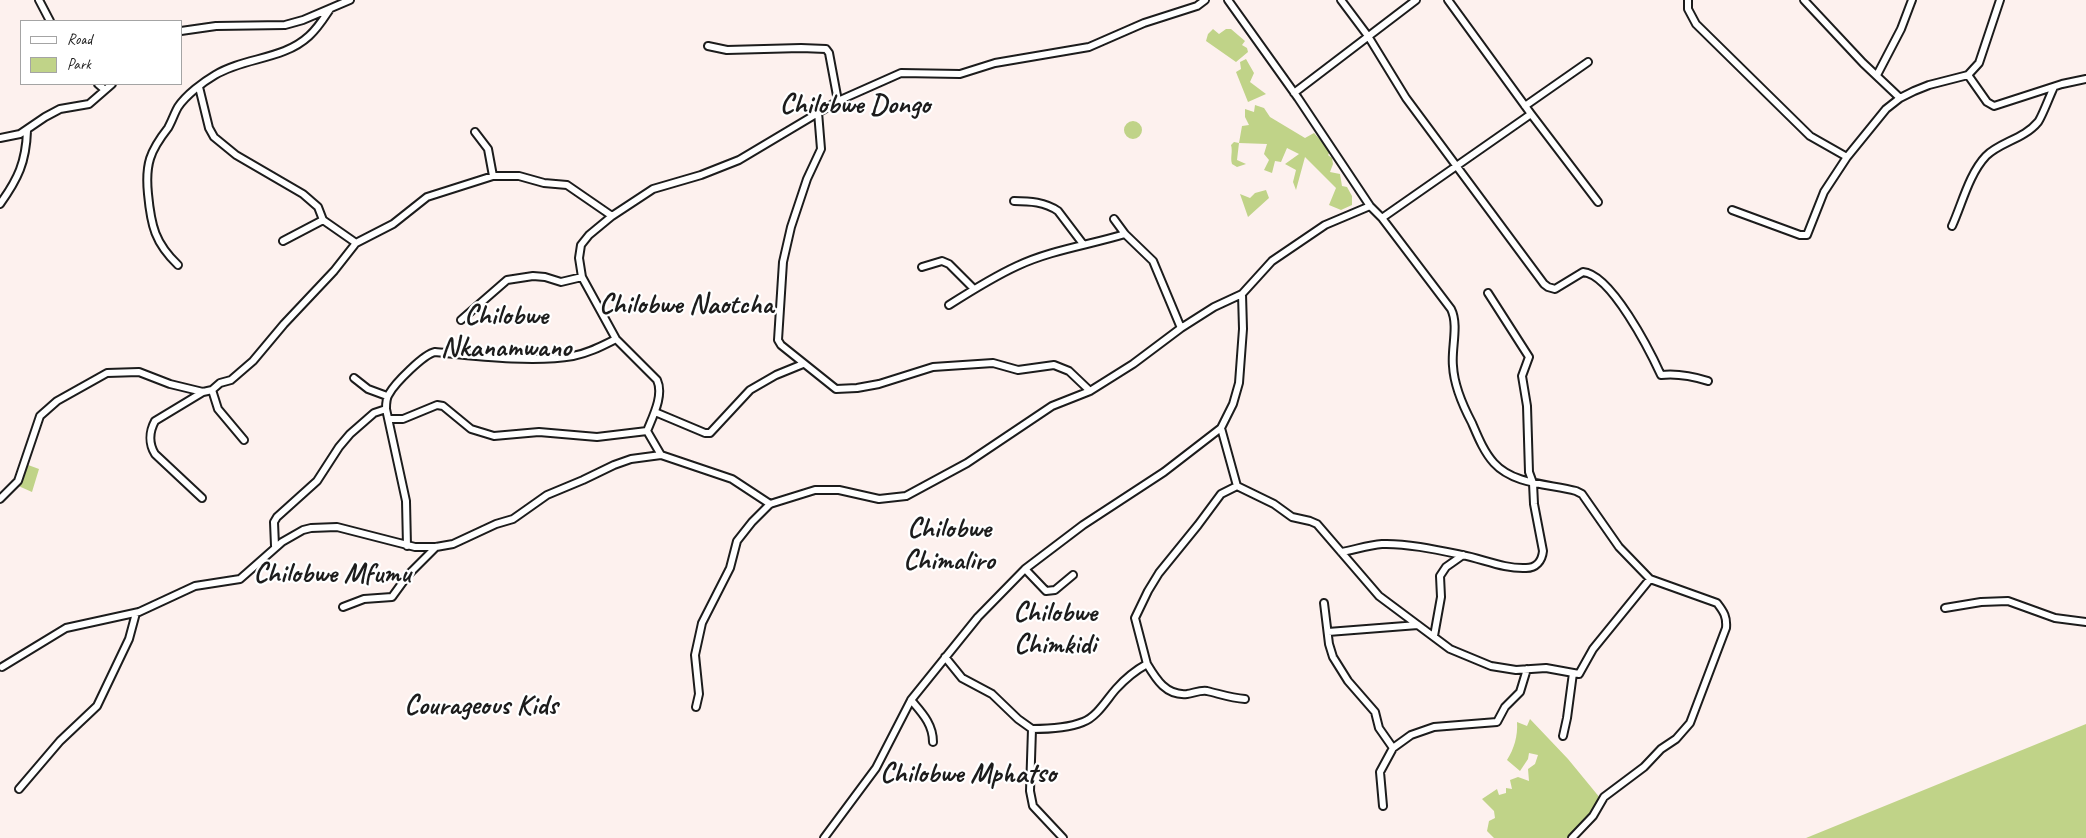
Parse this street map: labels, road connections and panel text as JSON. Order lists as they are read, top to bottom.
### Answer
{
  "districts": [
    "Chilobwe Dongo",
    "Chilobwe Naotcha",
    "Chilobwe Nkanamwano",
    "Chilobwe Chimaliro",
    "Chilobwe Mfumu",
    "Chilobwe Chimkidi",
    "Courageous Kids",
    "Chilobwe Mphatso"
  ],
  "legend": ["Road", "Park"]
}
